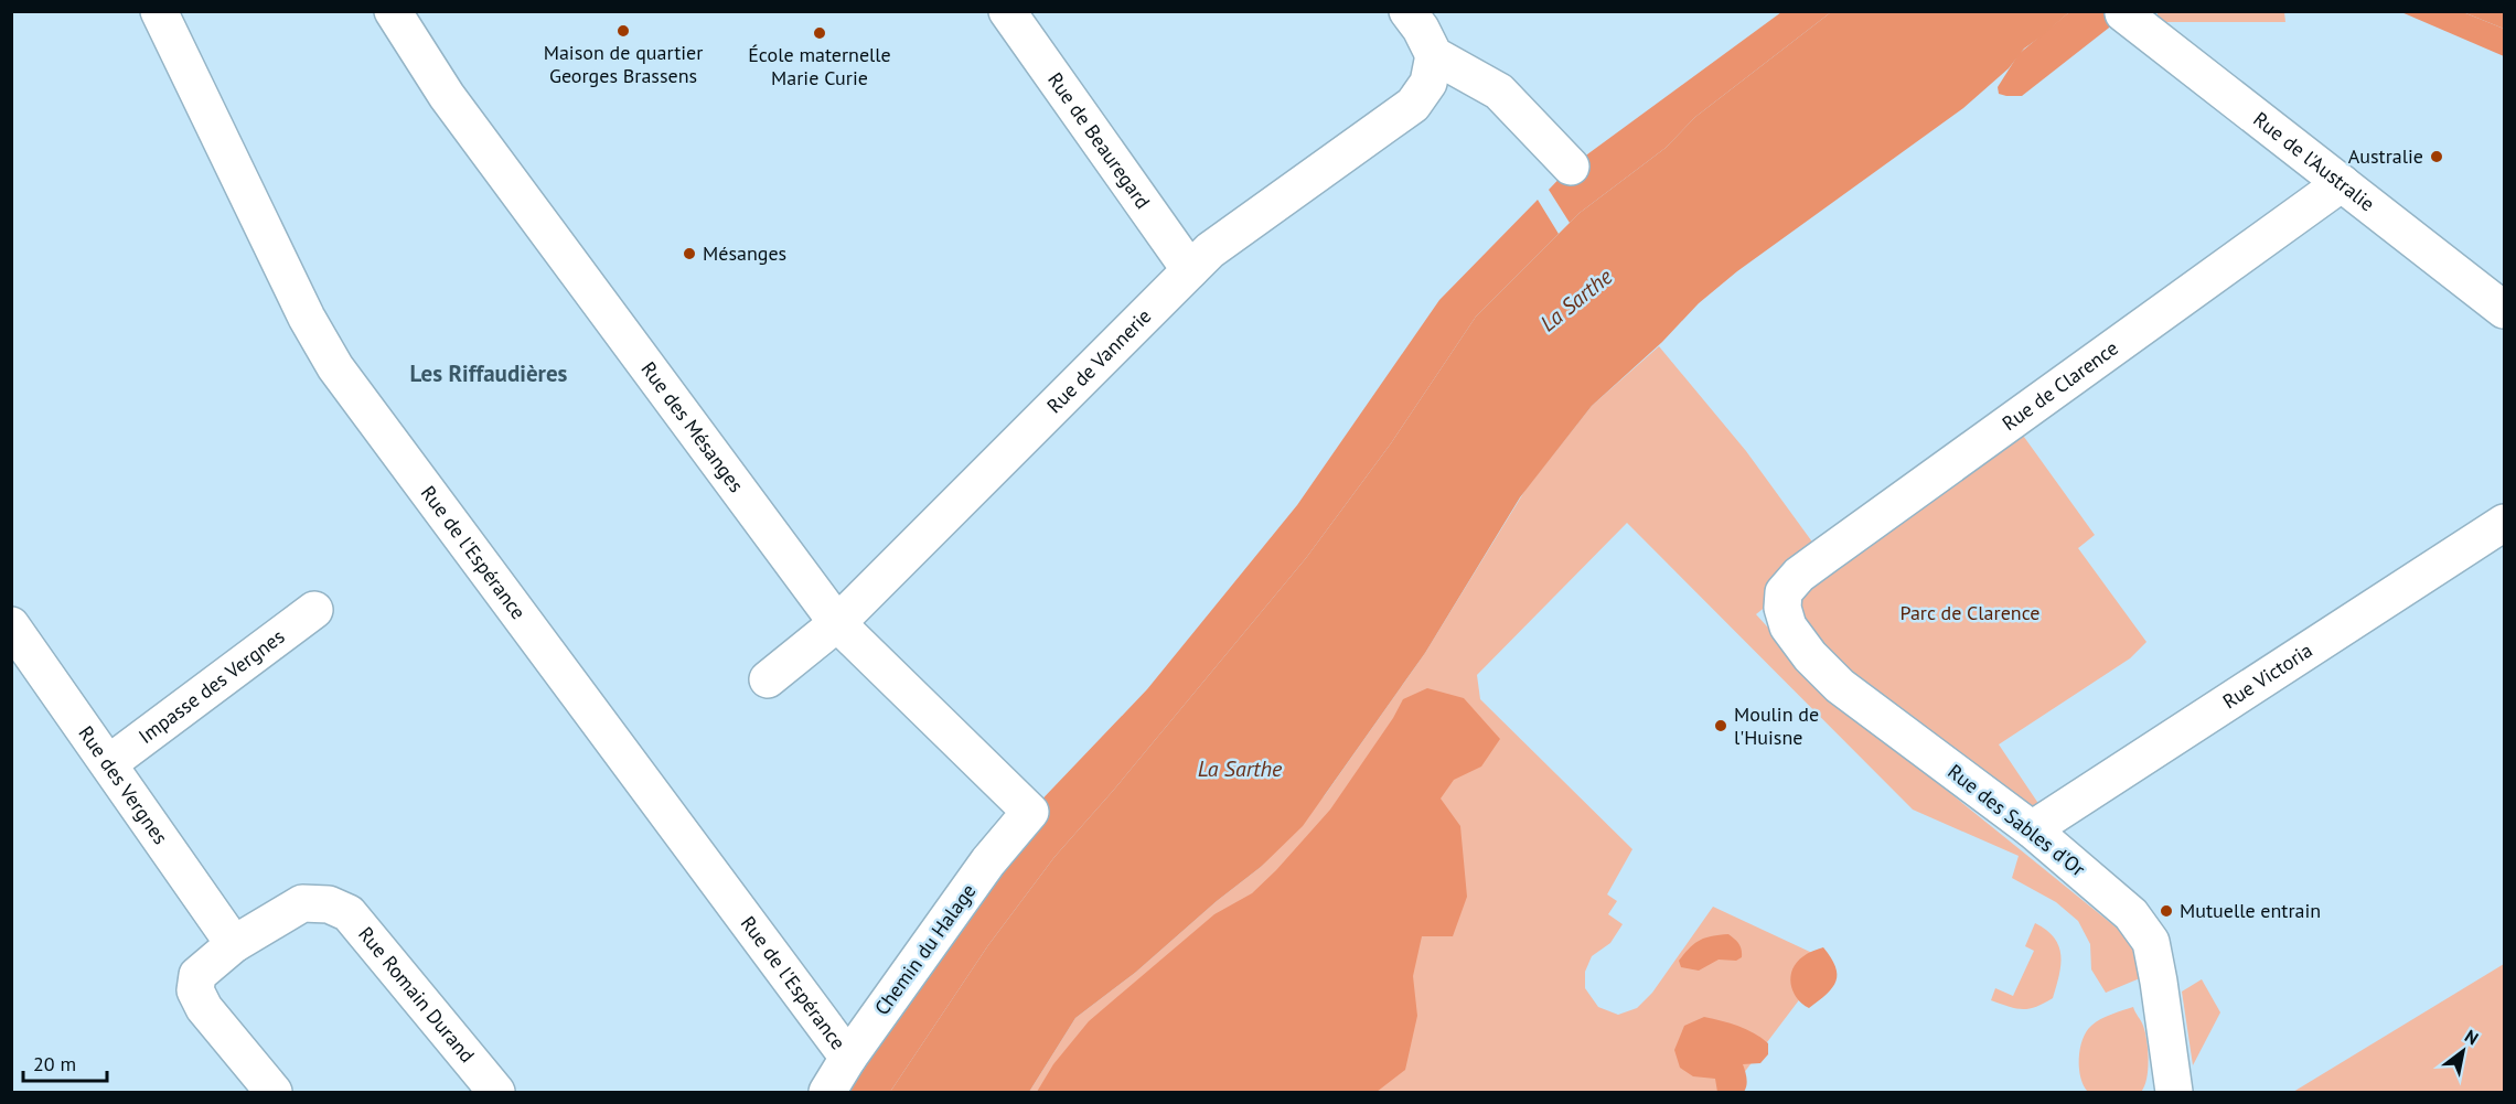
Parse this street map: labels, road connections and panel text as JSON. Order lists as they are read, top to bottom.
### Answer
{
  "streets": {
    "street": [
      "Rue de Beauregard",
      "Rue de l'Australie",
      "Rue de Vannerie",
      "Rue de Clarence",
      "Rue des Mésanges",
      "Rue de l'Espérance",
      "Rue Victoria",
      "Impasse des Vergnes",
      "Rue des Vergnes",
      "Rue des Sables d'Or",
      "Chemin du Halage",
      "Rue Romain Durand"
    ]
  },
  "crossings": [
    ["Rue de Beauregard", "Rue de Vannerie"],
    ["Rue de l'Australie", "Rue de Clarence"],
    ["Rue de Vannerie", "Rue des Mésanges"],
    ["Rue de Clarence", "Rue des Sables d'Or"],
    ["Rue des Mésanges", "Chemin du Halage"],
    ["Rue de l'Espérance", "Chemin du Halage"],
    ["Rue Victoria", "Rue des Sables d'Or"],
    ["Impasse des Vergnes", "Rue des Vergnes"],
    ["Rue des Vergnes", "Rue Romain Durand"]
  ],
  "districts": ["Les Riffaudières"],
  "water": ["La Sarthe"],
  "parks": ["Parc de Clarence"],
  "places": [
    "Maison de quartier Georges Brassens",
    "École maternelle Marie Curie",
    "Australie",
    "Mésanges",
    "Moulin de l'Huisne",
    "Mutuelle entrain"
  ],
  "scale_bar": "20 m",
  "north": "top right"
}
